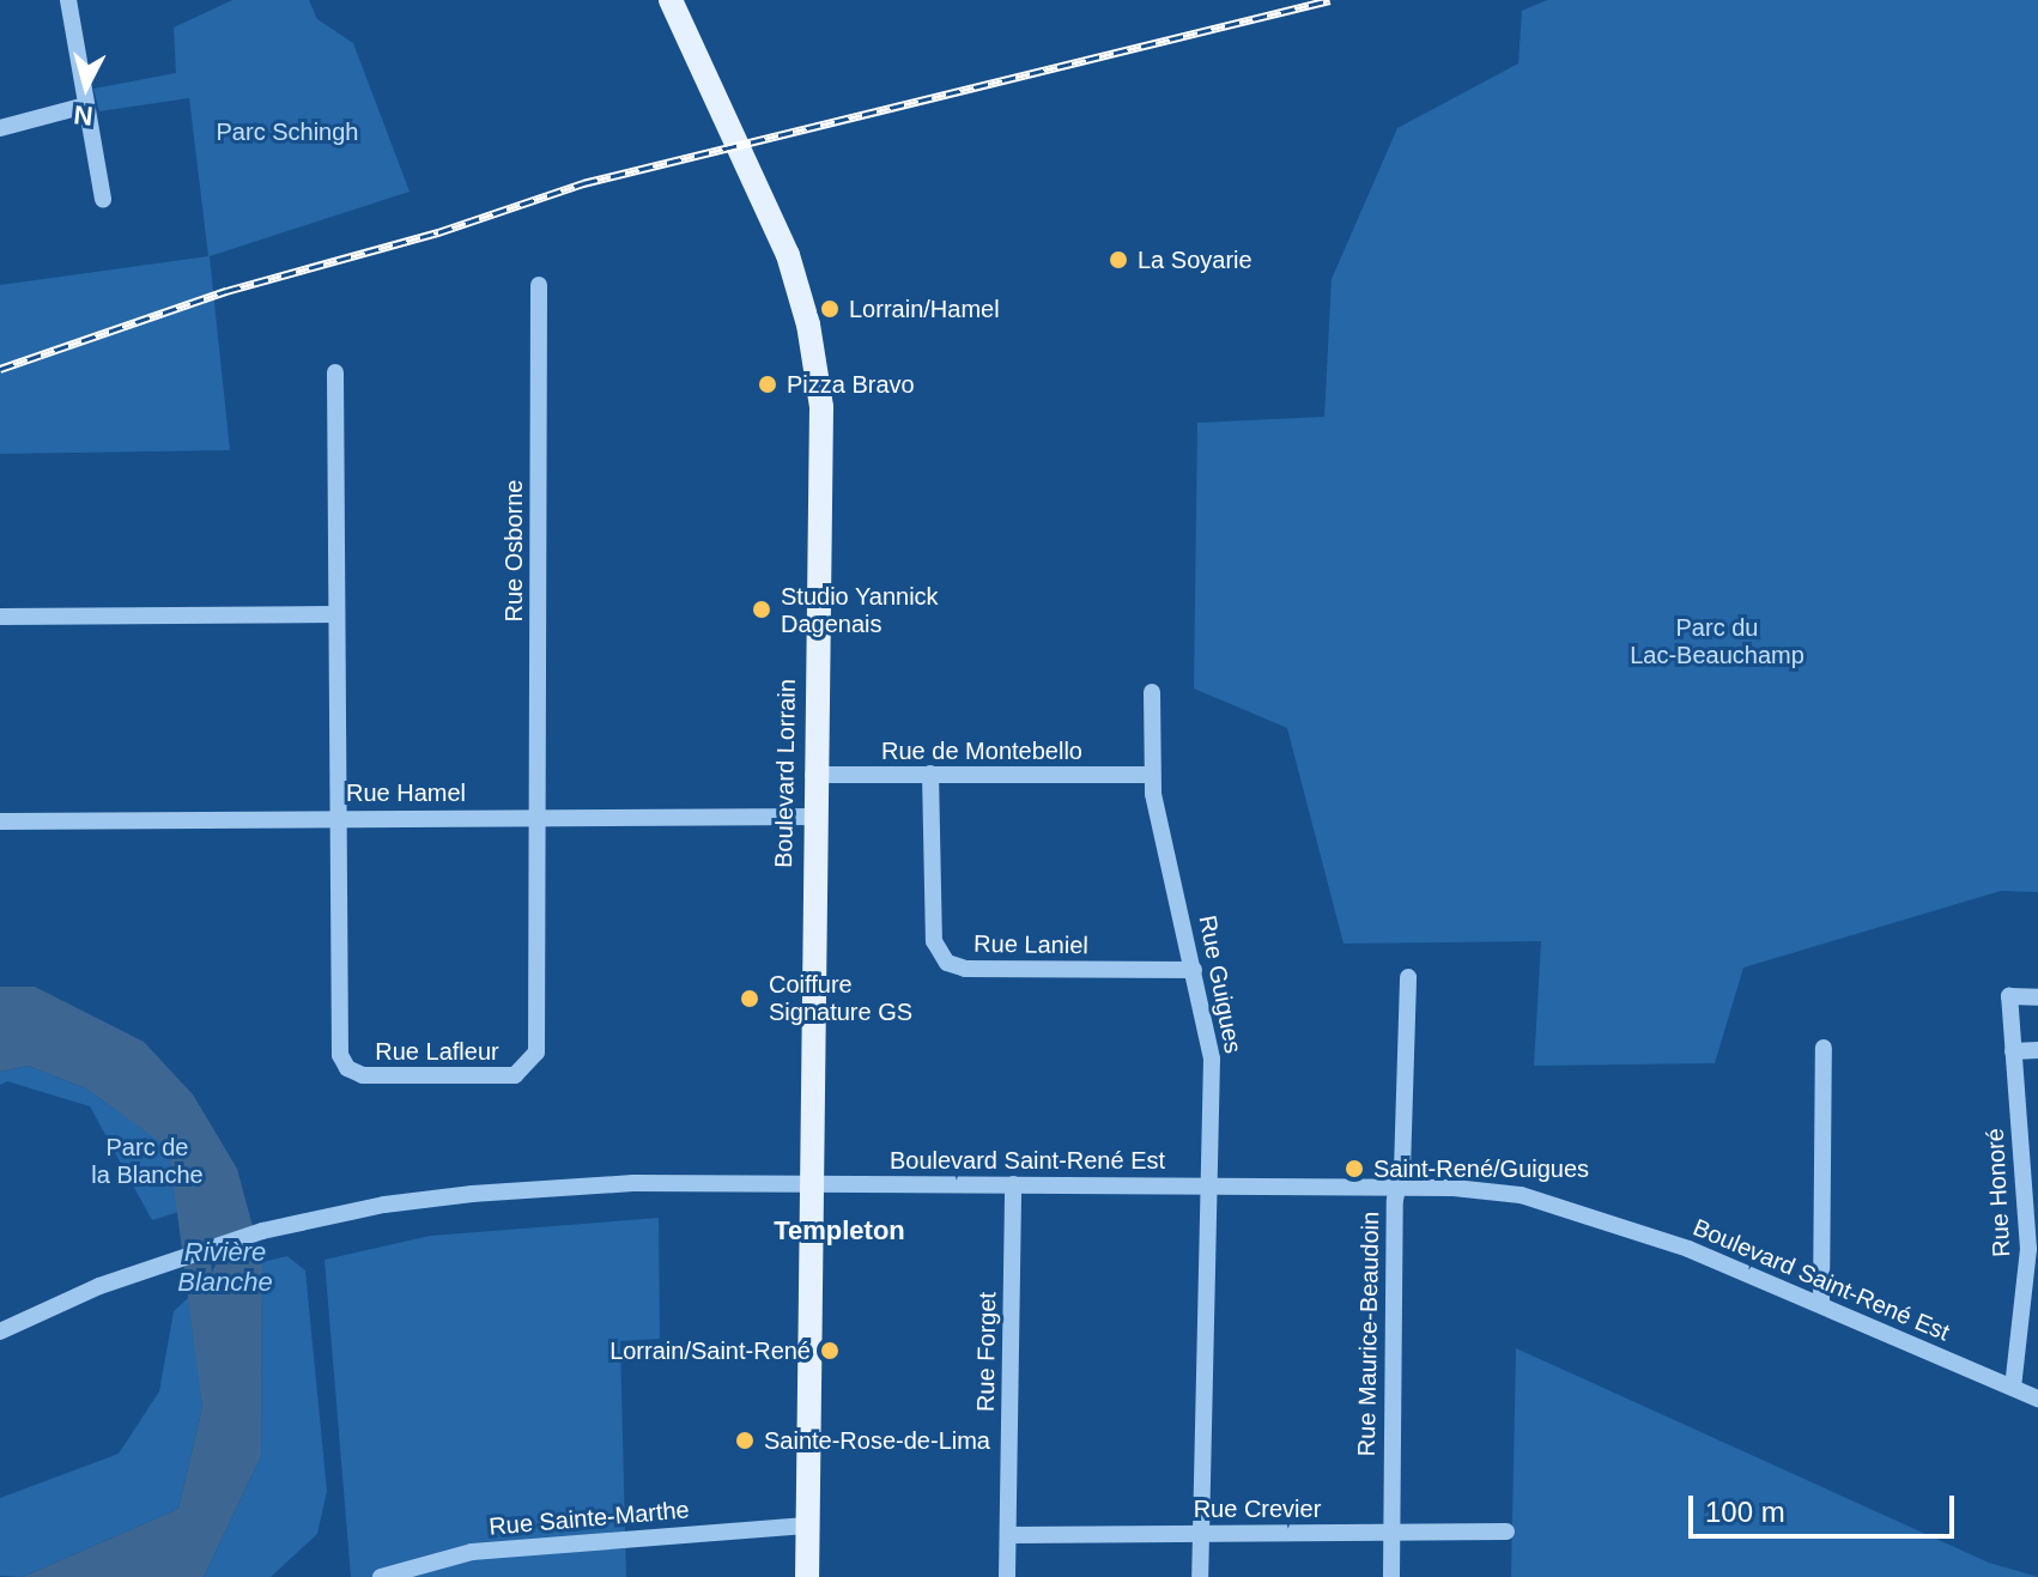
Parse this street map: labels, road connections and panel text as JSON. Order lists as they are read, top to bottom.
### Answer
{
  "streets": {
    "main road": ["Boulevard Lorrain"],
    "street": [
      "Rue Osborne",
      "Rue de Montebello",
      "Rue Hamel",
      "Rue Laniel",
      "Rue Guigues",
      "Rue Lafleur",
      "Boulevard Saint-René Est",
      "Rue Honoré",
      "Rue Maurice-Beaudoin",
      "Rue Forget",
      "Rue Crevier",
      "Rue Sainte-Marthe"
    ]
  },
  "crossings": [
    ["Rue Osborne", "Rue Hamel"],
    ["Rue Osborne", "Rue Lafleur"],
    ["Rue de Montebello", "Boulevard Lorrain"],
    ["Rue de Montebello", "Rue Laniel"],
    ["Rue de Montebello", "Rue Guigues"],
    ["Boulevard Lorrain", "Rue Hamel"],
    ["Boulevard Lorrain", "Boulevard Saint-René Est"],
    ["Boulevard Lorrain", "Rue Sainte-Marthe"],
    ["Rue Hamel", "Rue Lafleur"],
    ["Rue Laniel", "Rue Guigues"],
    ["Rue Guigues", "Boulevard Saint-René Est"],
    ["Rue Guigues", "Rue Crevier"],
    ["Boulevard Saint-René Est", "Rue Honoré"],
    ["Boulevard Saint-René Est", "Rue Maurice-Beaudoin"],
    ["Boulevard Saint-René Est", "Rue Forget"],
    ["Rue Maurice-Beaudoin", "Rue Crevier"],
    ["Rue Forget", "Rue Crevier"]
  ],
  "districts": ["Templeton"],
  "water": ["Rivière Blanche"],
  "parks": ["Parc Schingh", "Parc du Lac-Beauchamp", "Parc de la Blanche"],
  "places": [
    "La Soyarie",
    "Lorrain/Hamel",
    "Pizza Bravo",
    "Studio Yannick Dagenais",
    "Coiffure Signature GS",
    "Saint-René/Guigues",
    "Lorrain/Saint-René",
    "Sainte-Rose-de-Lima"
  ],
  "scale_bar": "100 m",
  "north": "bottom"
}
